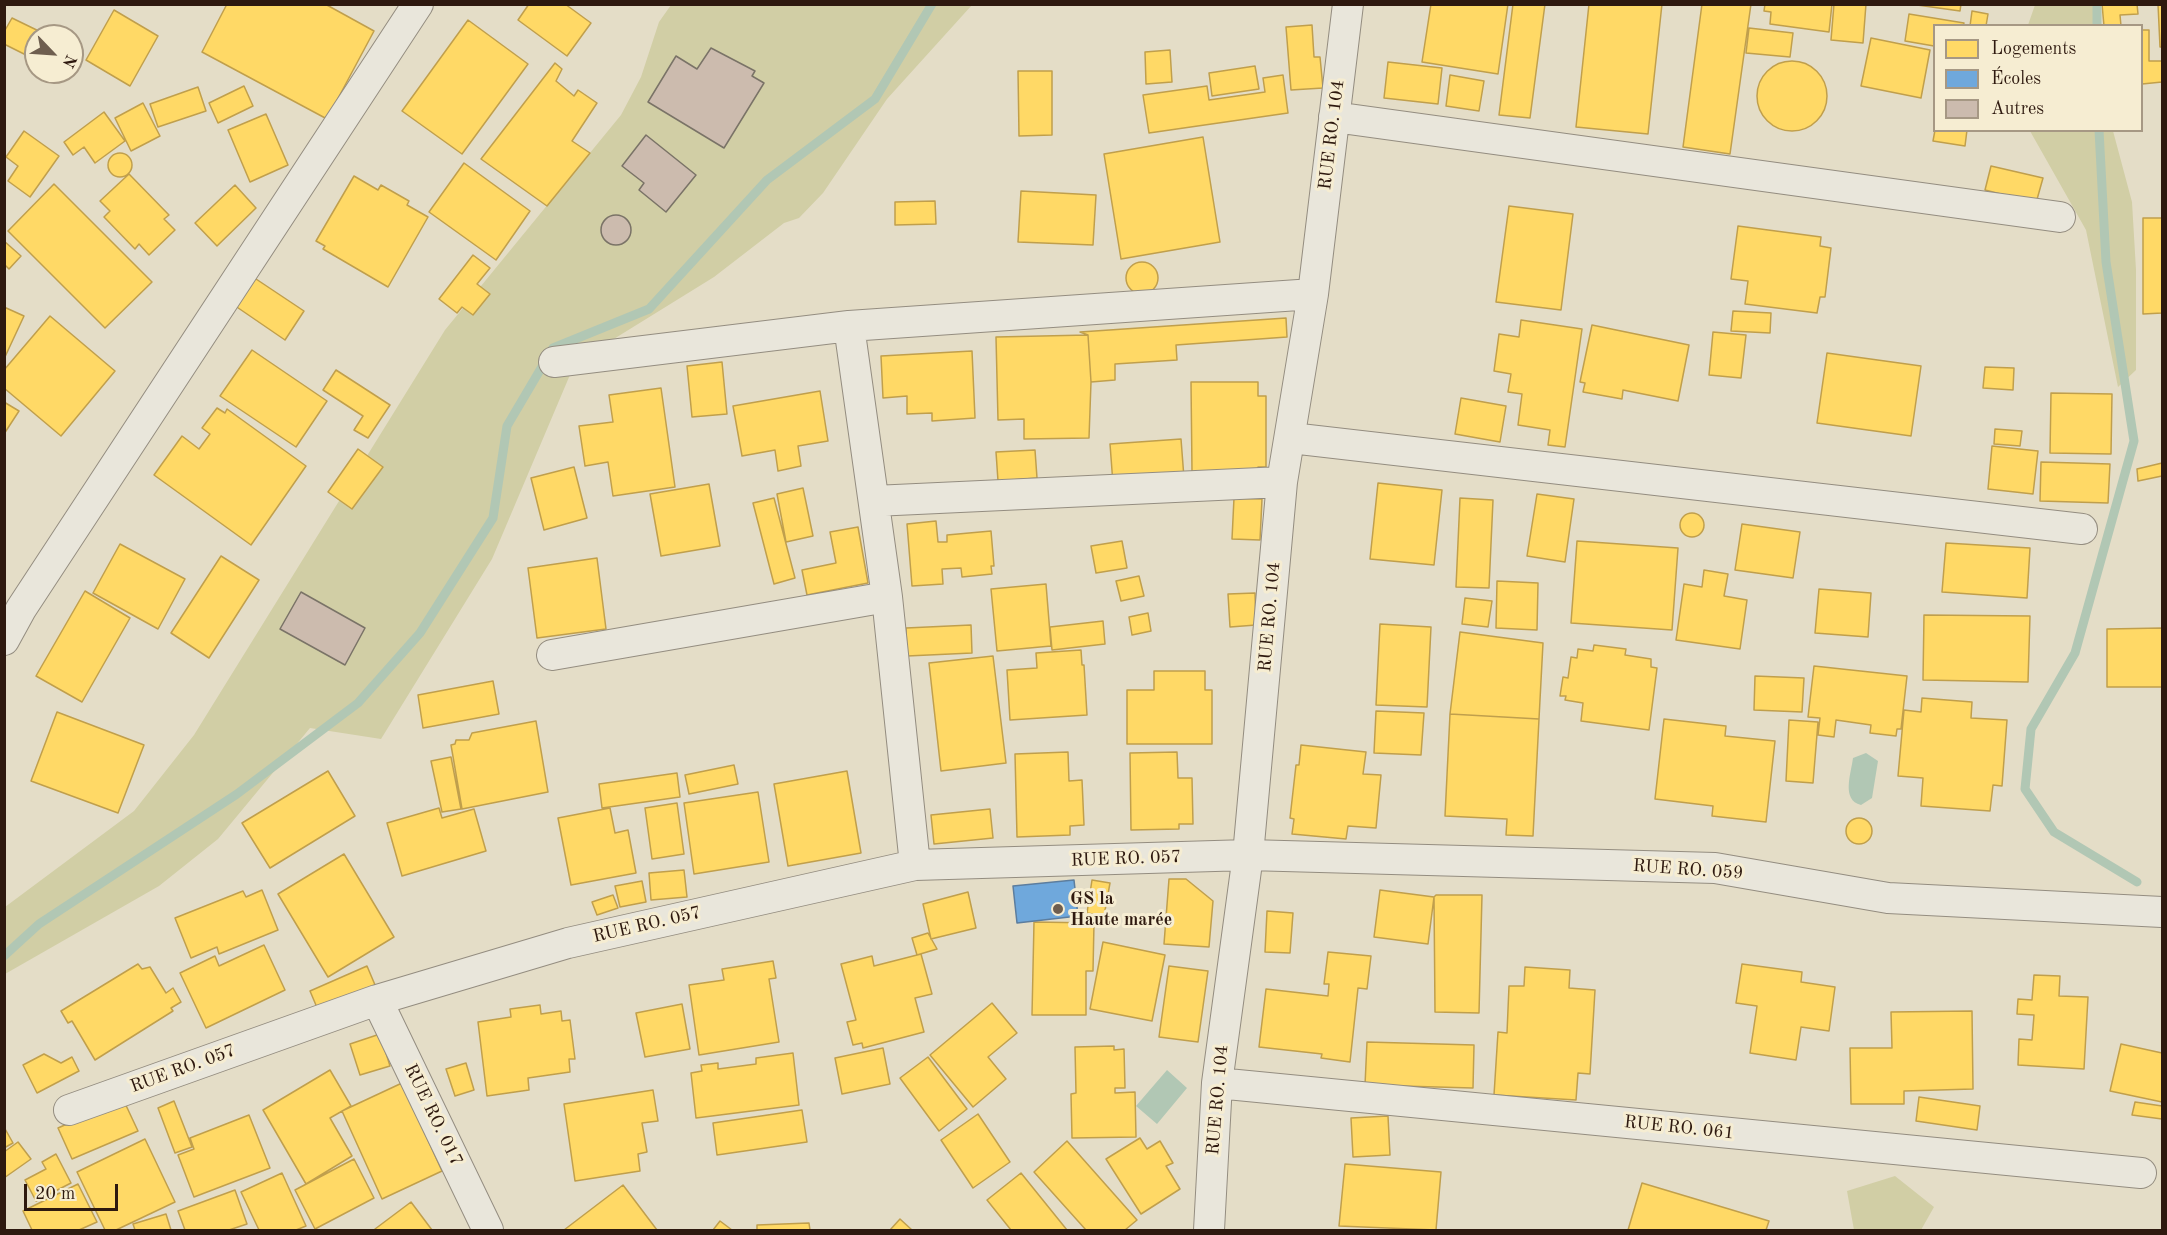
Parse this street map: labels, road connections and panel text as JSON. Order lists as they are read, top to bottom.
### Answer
{
  "streets": {
    "street": [
      "RUE RO. 104",
      "RUE RO. 057",
      "RUE RO. 059",
      "RUE RO. 017",
      "RUE RO. 061"
    ]
  },
  "crossings": [
    ["RUE RO. 104", "RUE RO. 057"],
    ["RUE RO. 104", "RUE RO. 059"],
    ["RUE RO. 104", "RUE RO. 061"],
    ["RUE RO. 057", "RUE RO. 059"],
    ["RUE RO. 057", "RUE RO. 017"]
  ],
  "places": ["GS la Haute marée"],
  "legend": ["Logements", "Écoles", "Autres"],
  "scale_bar": "20 m",
  "north": "bottom right"
}
